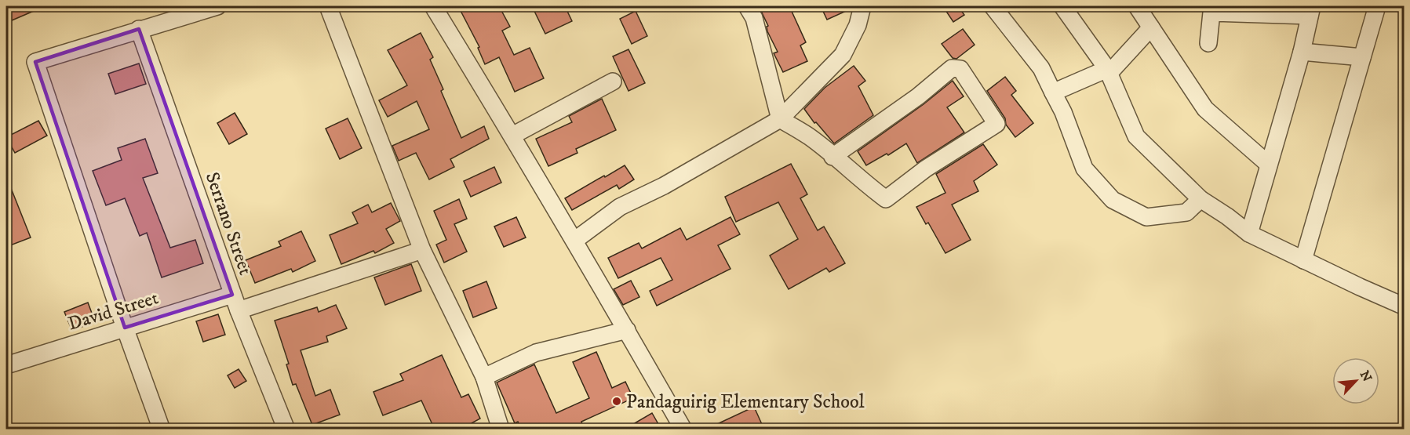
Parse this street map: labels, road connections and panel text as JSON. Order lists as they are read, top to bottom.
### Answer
{
  "streets": {
    "street": ["Serrano Street", "David Street"]
  },
  "crossings": [
    ["Serrano Street", "David Street"]
  ],
  "places": ["Pandaguirig Elementary School"],
  "north": "top right"
}
